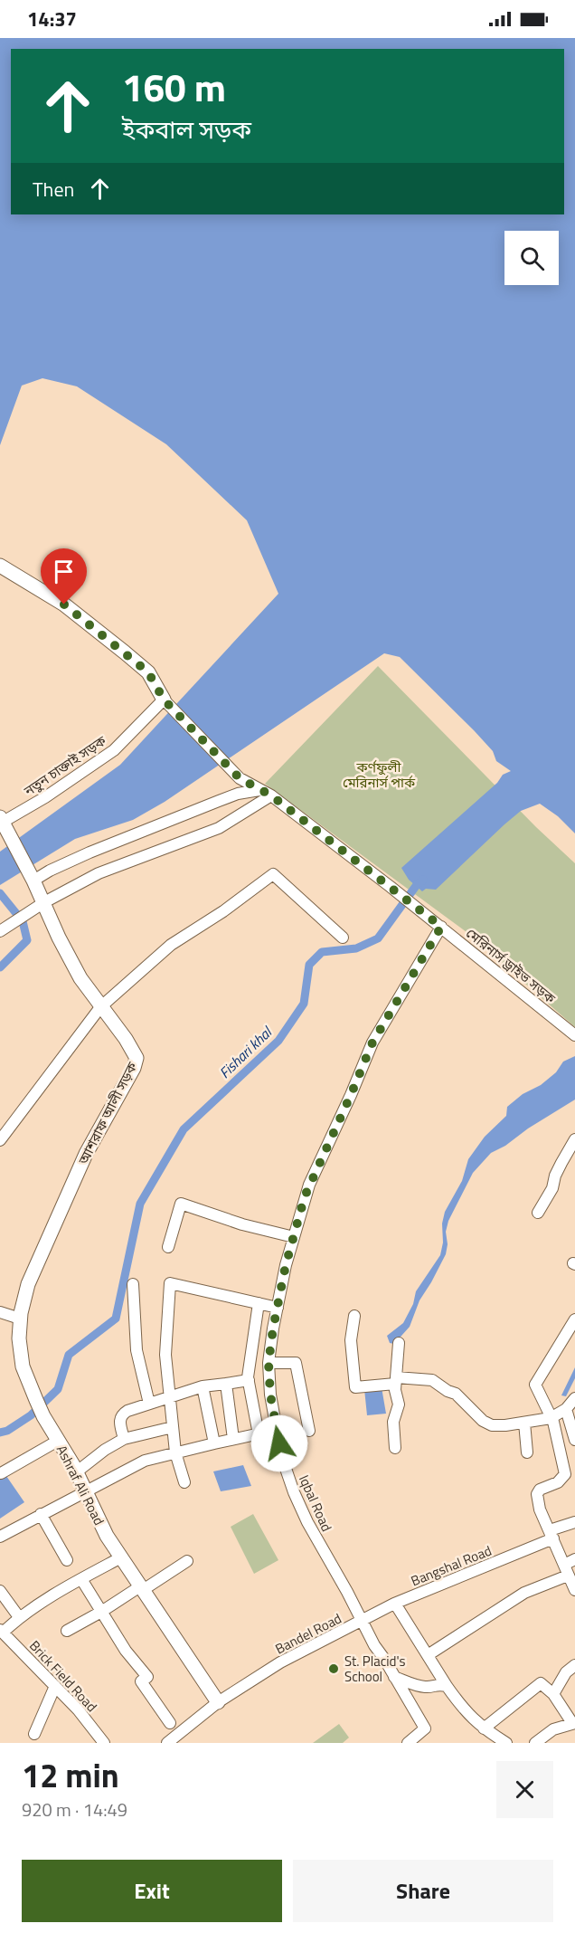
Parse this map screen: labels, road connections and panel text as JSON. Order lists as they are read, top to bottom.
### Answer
{
  "streets": {
    "main road": ["আশরাফ আলী সড়ক", "Ashraf Ali Road"],
    "street": [
      "নতুন চাক্তাই সড়ক",
      "মেরিনার্স ড্রাইভ সড়ক",
      "Iqbal Road",
      "Bangshal Road",
      "Bandel Road",
      "Brick Field Road"
    ]
  },
  "crossings": [
    ["নতুন চাক্তাই সড়ক", "আশরাফ আলী সড়ক"],
    ["মেরিনার্স ড্রাইভ সড়ক", "Iqbal Road"],
    ["আশরাফ আলী সড়ক", "Ashraf Ali Road"],
    ["Ashraf Ali Road", "Bandel Road"],
    ["Iqbal Road", "Bangshal Road"],
    ["Iqbal Road", "Bandel Road"],
    ["Bangshal Road", "Bandel Road"]
  ],
  "water": ["Fishari khal"],
  "parks": ["কর্ণফুলী মেরিনার্স পার্ক"],
  "places": ["St. Placid's School"],
  "page": {
    "status": "14:37",
    "turn": ["160 m", "ইকবাল সড়ক"],
    "then": "Then",
    "heading": ["12 min", "920 m · 14:49"],
    "buttons": ["Exit", "Share"]
  }
}
